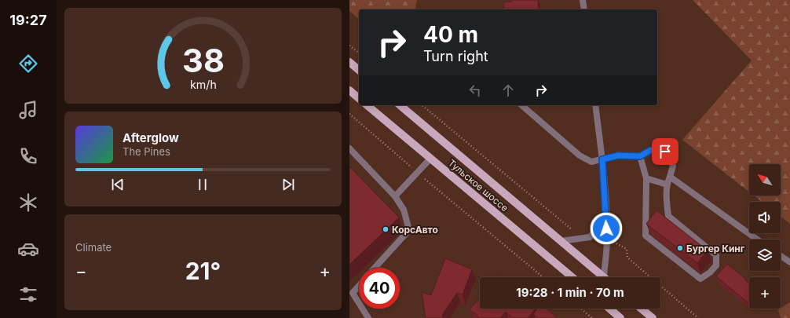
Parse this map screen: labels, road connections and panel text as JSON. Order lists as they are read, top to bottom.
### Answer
{
  "streets": {
    "main road": ["Тульское шоссе"]
  },
  "places": ["КорсАвто", "Бургер Кинг"],
  "north": "top left",
  "page": {
    "tabs": "19:27",
    "turn": ["40 m", "Turn right"],
    "song": ["Afterglow", "The Pines"],
    "map_buttons": "+",
    "tile": "Climate",
    "heat": ["−", "21°", "+"],
    "limit": "40",
    "trip": "19:28 · 1 min · 70 m",
    "gauge": ["38", "km/h"]
  }
}
